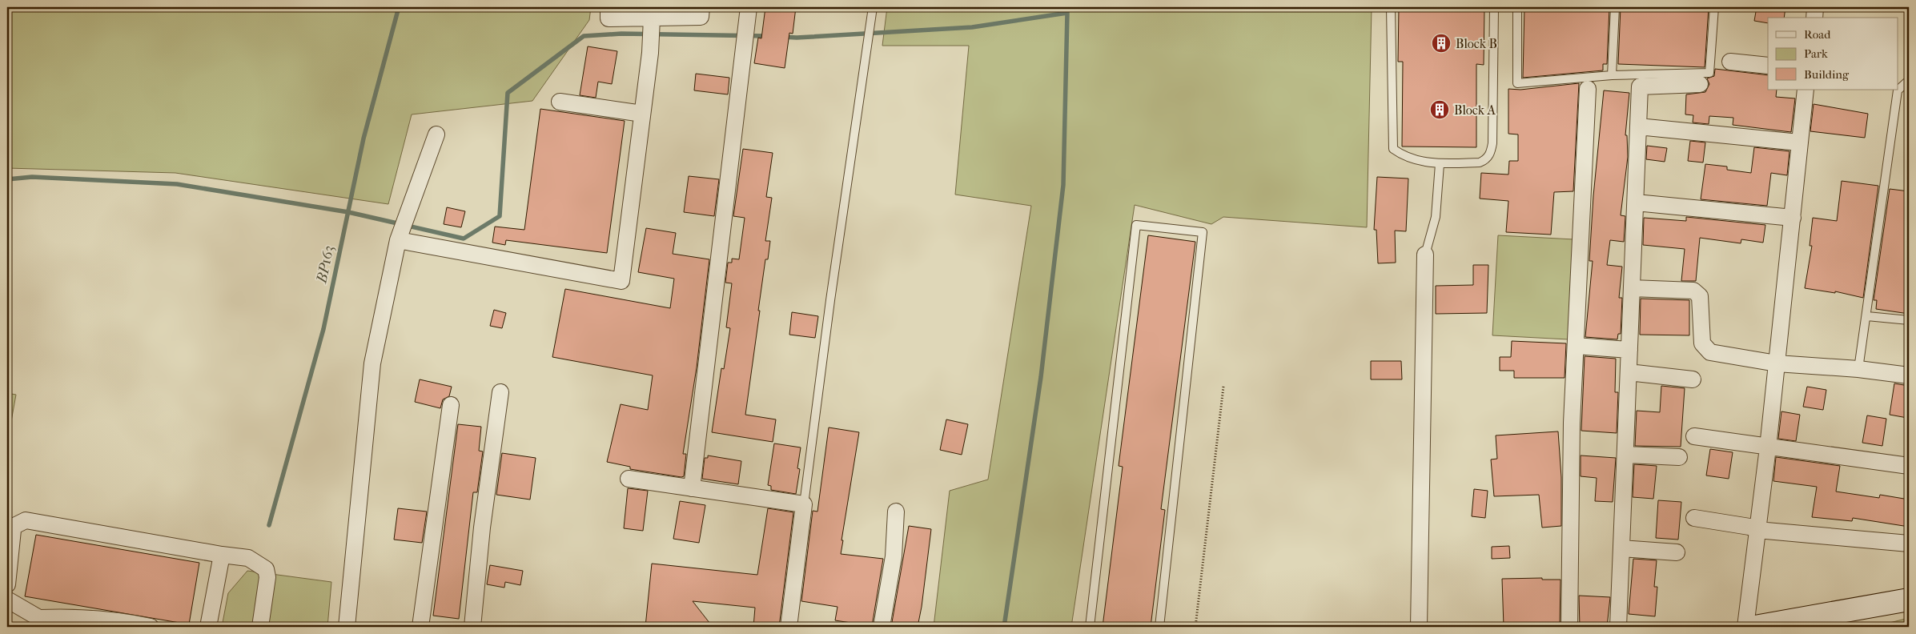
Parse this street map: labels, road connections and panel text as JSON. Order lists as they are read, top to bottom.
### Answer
{
  "water": ["BP163"],
  "places": {
    "building": ["Block B", "Block A"]
  },
  "legend": ["Road", "Park", "Building"]
}
